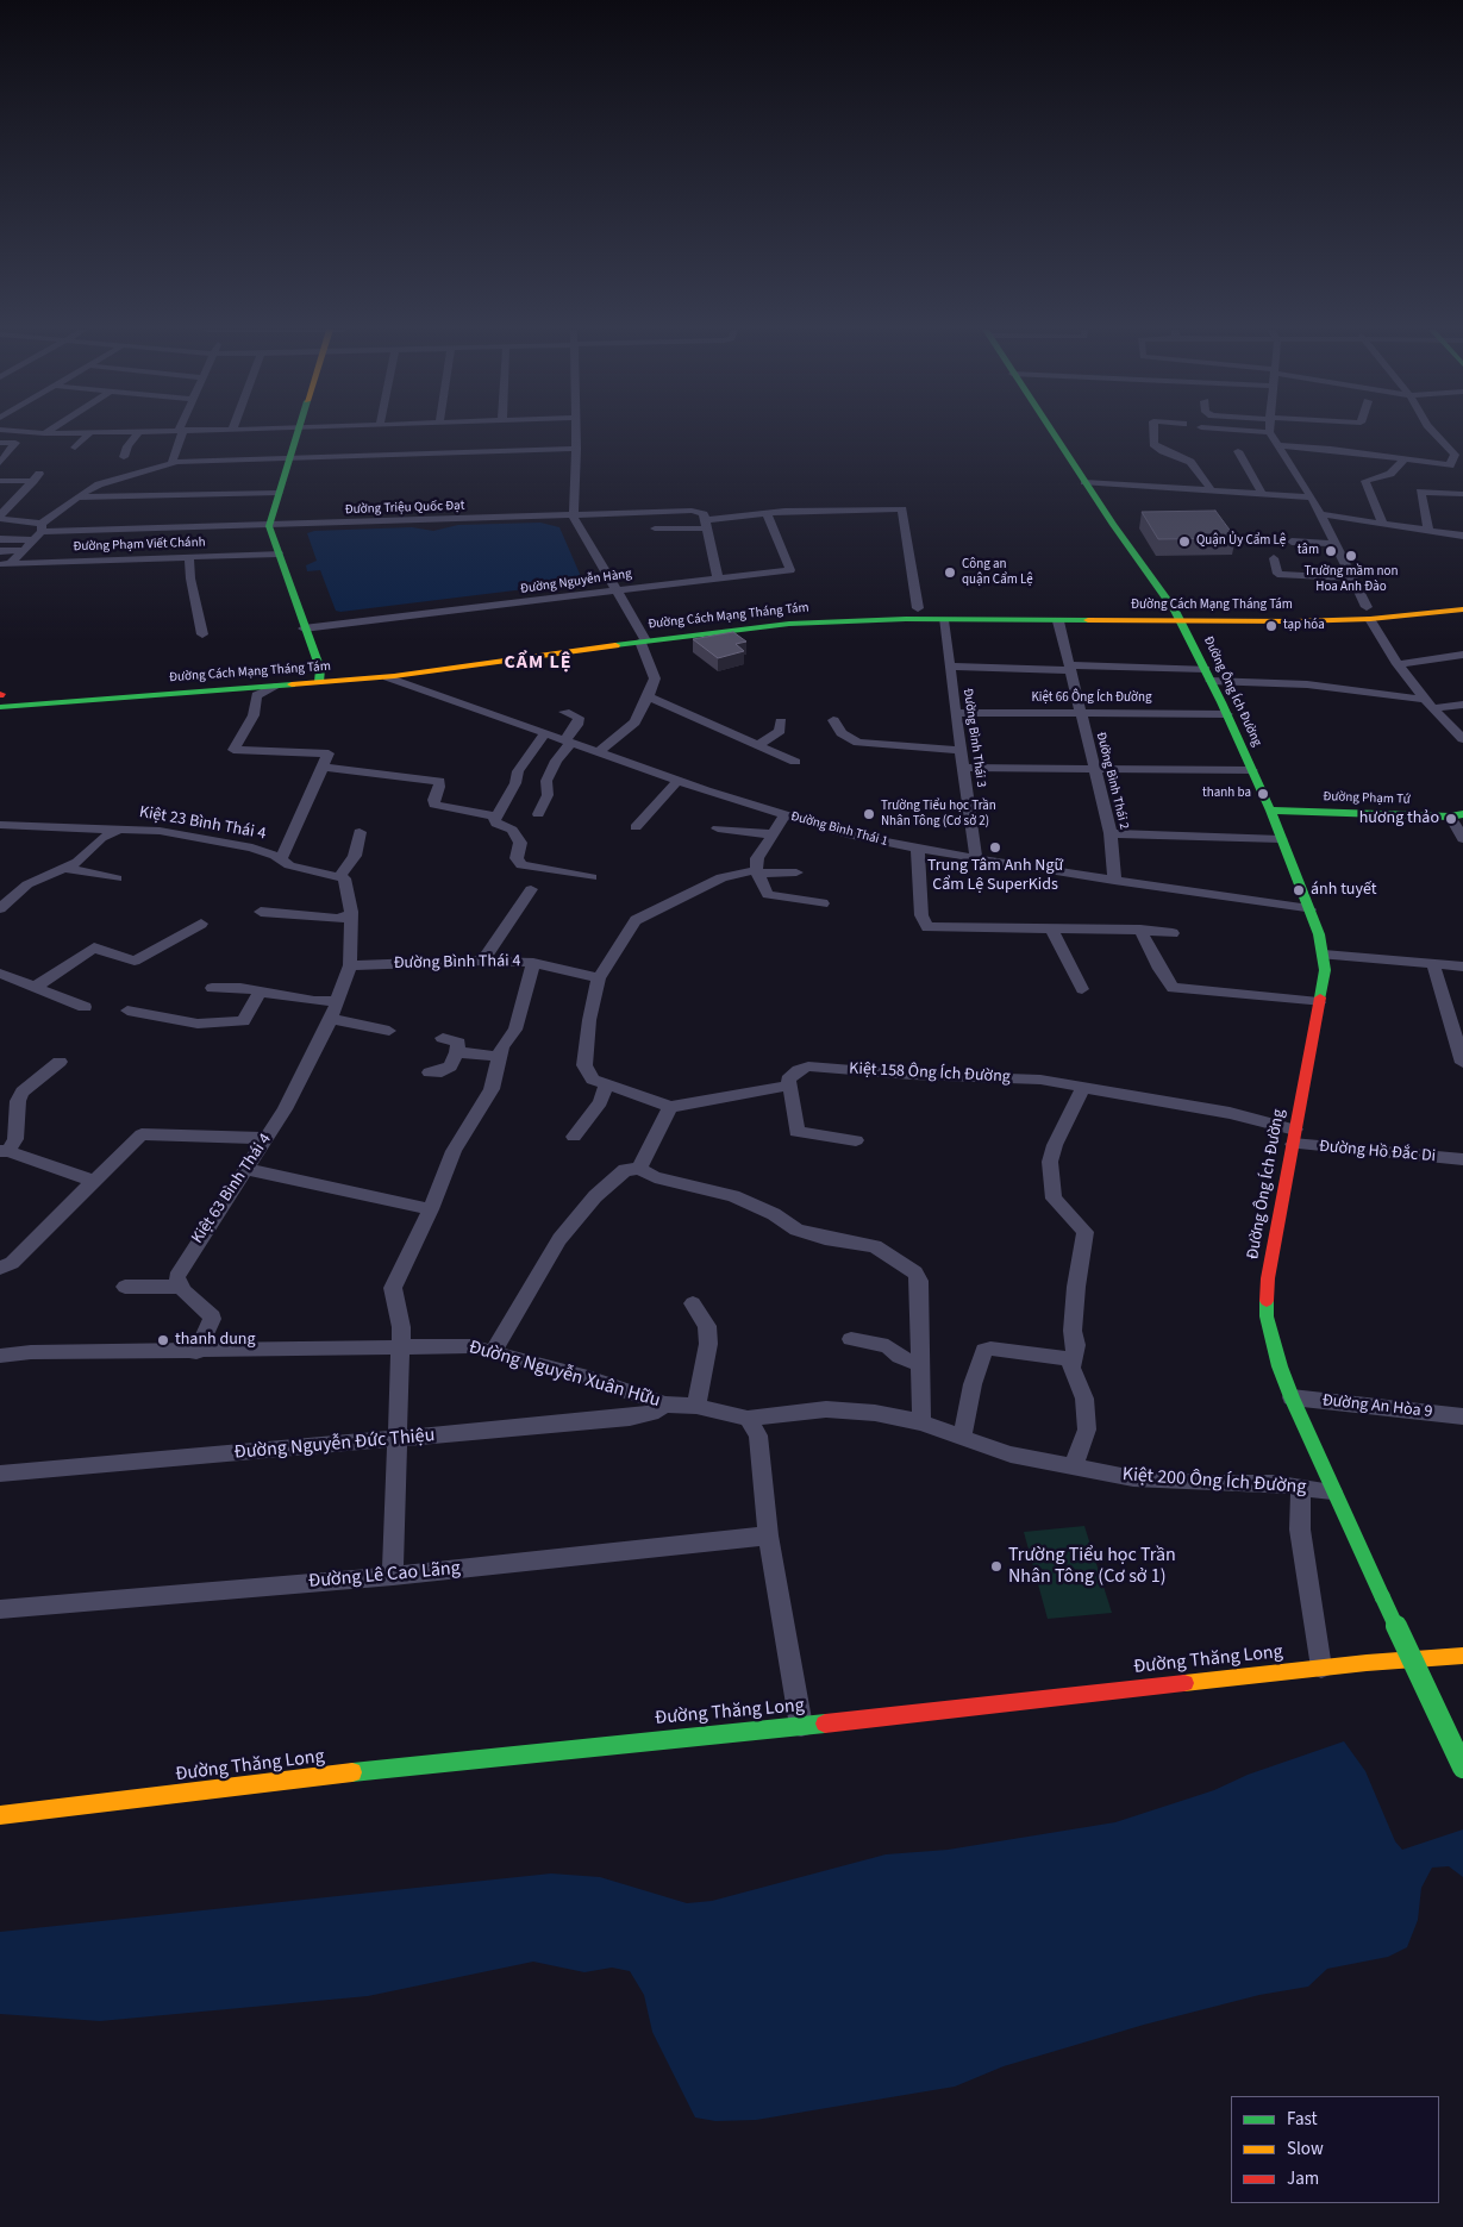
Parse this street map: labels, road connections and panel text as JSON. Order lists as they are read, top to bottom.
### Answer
{
  "streets": {
    "main road": [
      "Đường Cách Mạng Tháng Tám",
      "Đường Ông Ích Đường",
      "Đường Phạm Tứ",
      "Đường Thăng Long"
    ],
    "street": [
      "Đường Triệu Quốc Đạt",
      "Đường Phạm Viết Chánh",
      "Đường Nguyễn Hàng",
      "Kiệt 66 Ông Ích Đường",
      "Đường Bình Thái 3",
      "Đường Bình Thái 2",
      "Kiệt 23 Bình Thái 4",
      "Đường Bình Thái 1",
      "Đường Bình Thái 4",
      "Kiệt 158 Ông Ích Đường",
      "Đường Hồ Đắc Di",
      "Kiệt 63 Bình Thái 4",
      "Đường Nguyễn Xuân Hữu",
      "Đường An Hòa 9",
      "Đường Nguyễn Đức Thiệu",
      "Kiệt 200 Ông Ích Đường",
      "Đường Lê Cao Lãng"
    ]
  },
  "crossings": [
    ["Đường Cách Mạng Tháng Tám", "Đường Ông Ích Đường"],
    ["Đường Cách Mạng Tháng Tám", "Đường Bình Thái 3"],
    ["Đường Cách Mạng Tháng Tám", "Đường Bình Thái 2"],
    ["Đường Cách Mạng Tháng Tám", "Đường Bình Thái 1"],
    ["Đường Ông Ích Đường", "Kiệt 66 Ông Ích Đường"],
    ["Đường Ông Ích Đường", "Đường Bình Thái 3"],
    ["Đường Ông Ích Đường", "Đường Bình Thái 2"],
    ["Đường Ông Ích Đường", "Đường Phạm Tứ"],
    ["Đường Ông Ích Đường", "Đường Bình Thái 1"],
    ["Đường Ông Ích Đường", "Kiệt 158 Ông Ích Đường"],
    ["Đường Ông Ích Đường", "Đường Hồ Đắc Di"],
    ["Đường Ông Ích Đường", "Đường An Hòa 9"],
    ["Đường Ông Ích Đường", "Kiệt 200 Ông Ích Đường"],
    ["Kiệt 66 Ông Ích Đường", "Đường Bình Thái 3"],
    ["Kiệt 66 Ông Ích Đường", "Đường Bình Thái 2"],
    ["Đường Bình Thái 3", "Đường Bình Thái 1"],
    ["Đường Bình Thái 2", "Đường Bình Thái 1"],
    ["Kiệt 23 Bình Thái 4", "Kiệt 63 Bình Thái 4"],
    ["Đường Bình Thái 4", "Kiệt 63 Bình Thái 4"],
    ["Kiệt 158 Ông Ích Đường", "Đường Hồ Đắc Di"],
    ["Đường Nguyễn Xuân Hữu", "Đường Nguyễn Đức Thiệu"],
    ["Đường Nguyễn Xuân Hữu", "Kiệt 200 Ông Ích Đường"]
  ],
  "districts": ["CẨM LỆ"],
  "places": [
    "Quận Ủy Cẩm Lệ",
    "tâm",
    "Trường mầm non Hoa Anh Đào",
    "Công an quận Cẩm Lệ",
    "tạp hóa",
    "thanh ba",
    "Trường Tiểu học Trần Nhân Tông (Cơ sở 2)",
    "hương thảo",
    "Trung Tâm Anh Ngữ Cẩm Lệ SuperKids",
    "ánh tuyết",
    "thanh dung",
    "Trường Tiểu học Trần Nhân Tông (Cơ sở 1)"
  ],
  "legend": ["Fast", "Slow", "Jam"]
}
